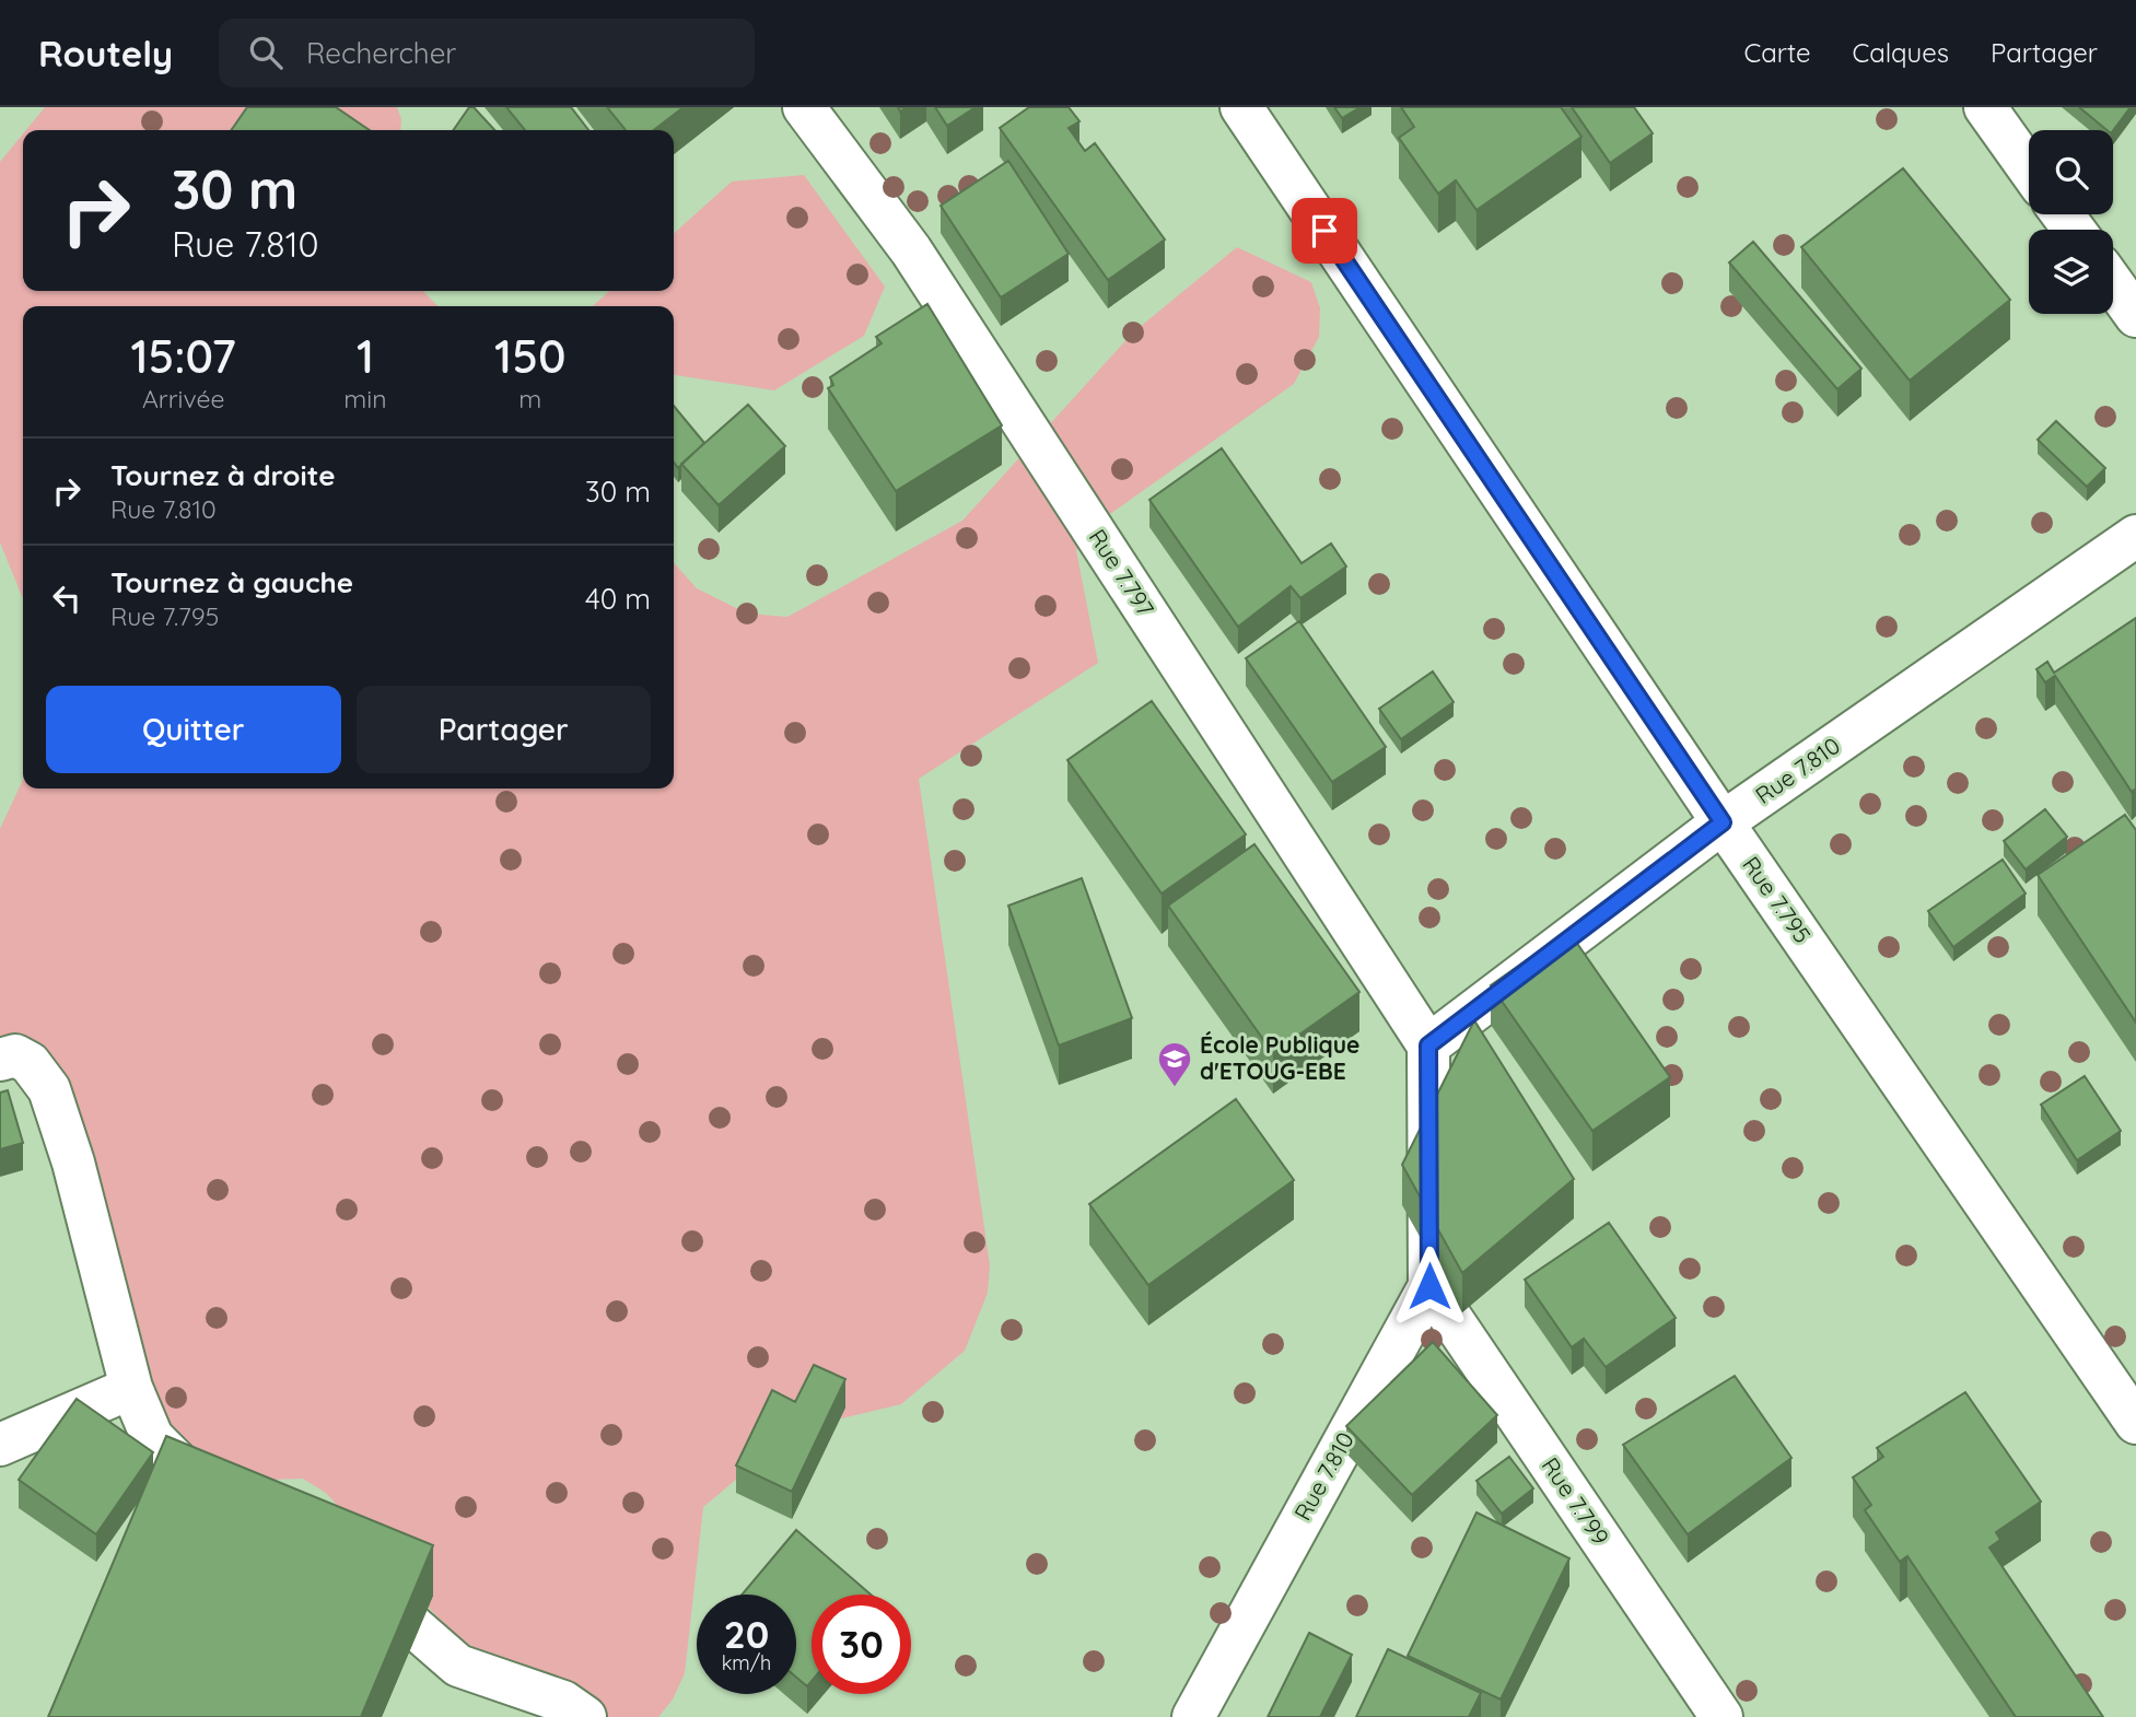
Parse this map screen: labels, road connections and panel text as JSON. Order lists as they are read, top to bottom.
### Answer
{
  "streets": {
    "street": [
      "Rue 7.797",
      "Rue 7.810",
      "Rue 7.795",
      "Rue 7.799"
    ]
  },
  "crossings": [
    ["Rue 7.797", "Rue 7.810"],
    ["Rue 7.810", "Rue 7.795"],
    ["Rue 7.810", "Rue 7.799"]
  ],
  "places": {
    "school or university": ["École Publique d'ETOUG-EBE"]
  },
  "page": {
    "header": "Routely",
    "search": "Rechercher",
    "nav": ["Carte", "Calques", "Partager"],
    "turn": ["30 m", "Rue 7.810"],
    "eta": [
      "15:07",
      "Arrivée",
      "1",
      "min",
      "150",
      "m"
    ],
    "list": [
      {
        "name": "Tournez à droite",
        "note": "Rue 7.810",
        "value": "30 m"
      },
      {
        "name": "Tournez à gauche",
        "note": "Rue 7.795",
        "value": "40 m"
      }
    ],
    "buttons": ["Quitter", "Partager"],
    "speed": "20 km/h",
    "limit": "30"
  }
}
